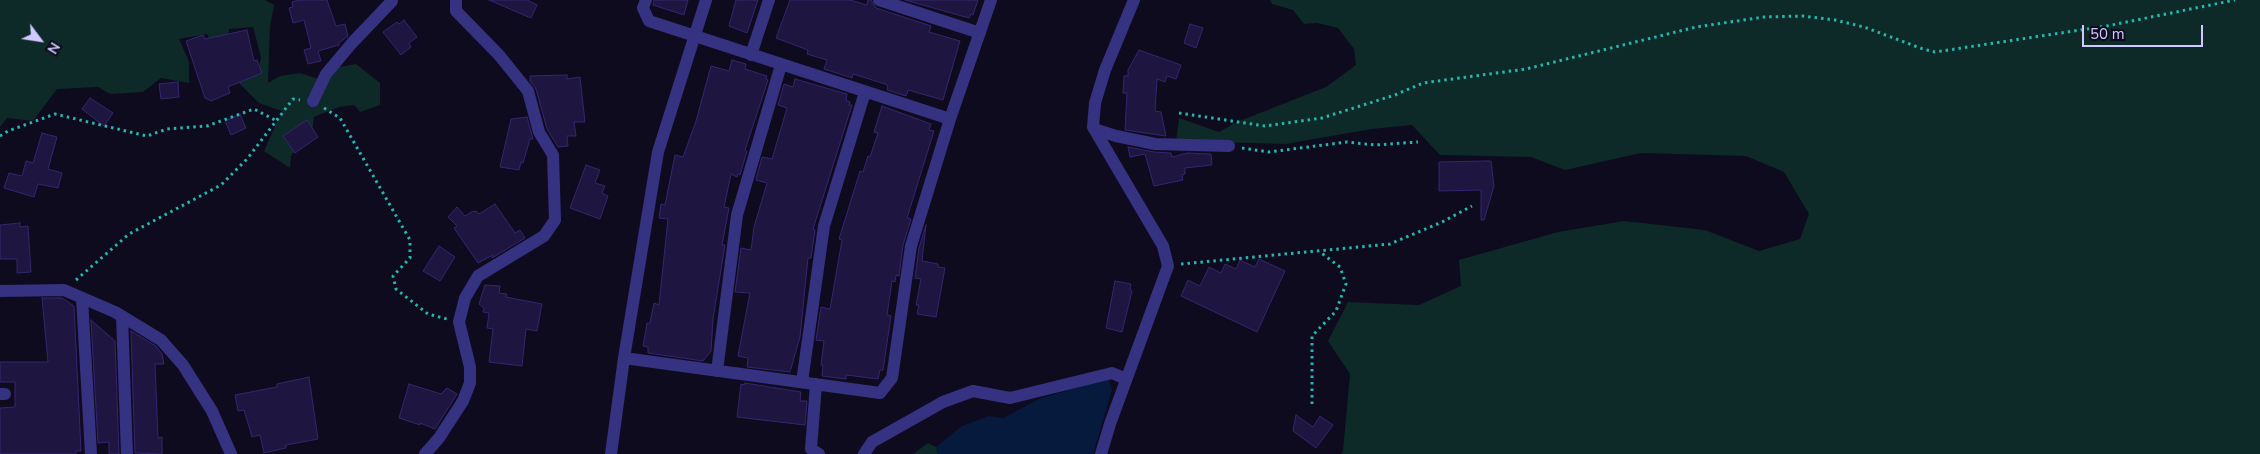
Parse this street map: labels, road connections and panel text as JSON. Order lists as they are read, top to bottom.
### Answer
{
  "scale_bar": "50 m",
  "north": "bottom right"
}
